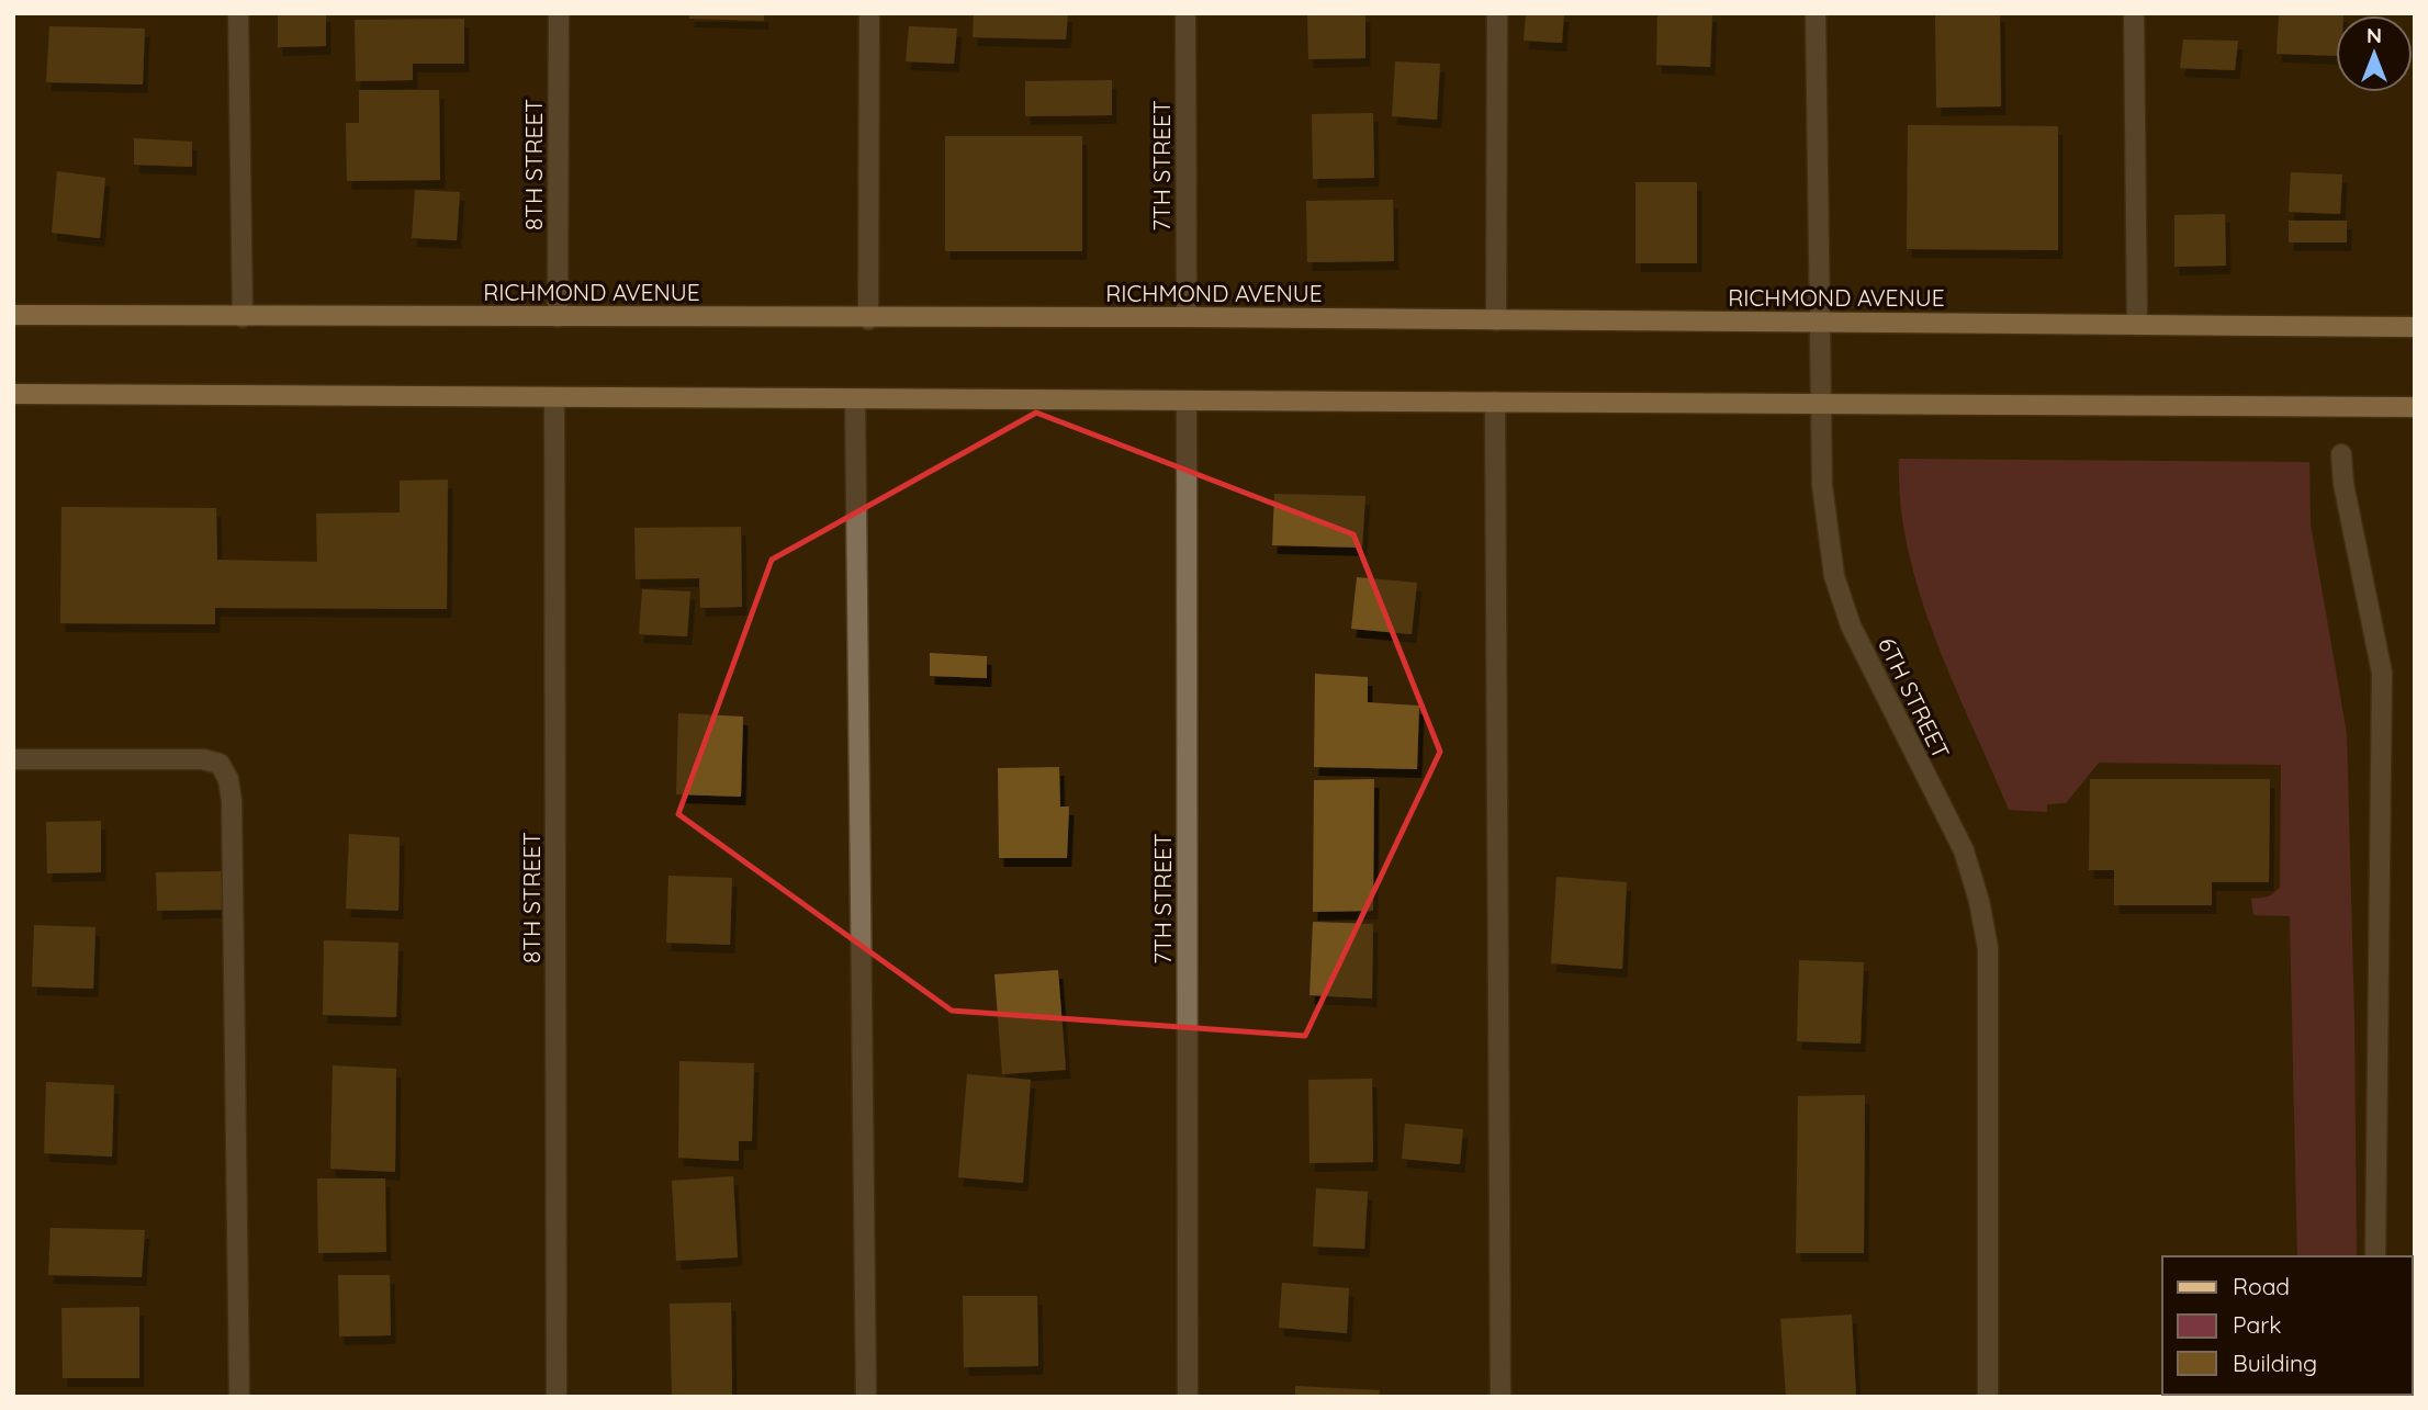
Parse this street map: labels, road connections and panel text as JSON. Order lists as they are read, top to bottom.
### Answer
{
  "streets": {
    "main road": ["RICHMOND AVENUE"],
    "street": ["8TH STREET", "7TH STREET", "6TH STREET"]
  },
  "crossings": [
    ["8TH STREET", "RICHMOND AVENUE"],
    ["7TH STREET", "RICHMOND AVENUE"],
    ["RICHMOND AVENUE", "6TH STREET"]
  ],
  "legend": ["Road", "Park", "Building"],
  "north": "top"
}
